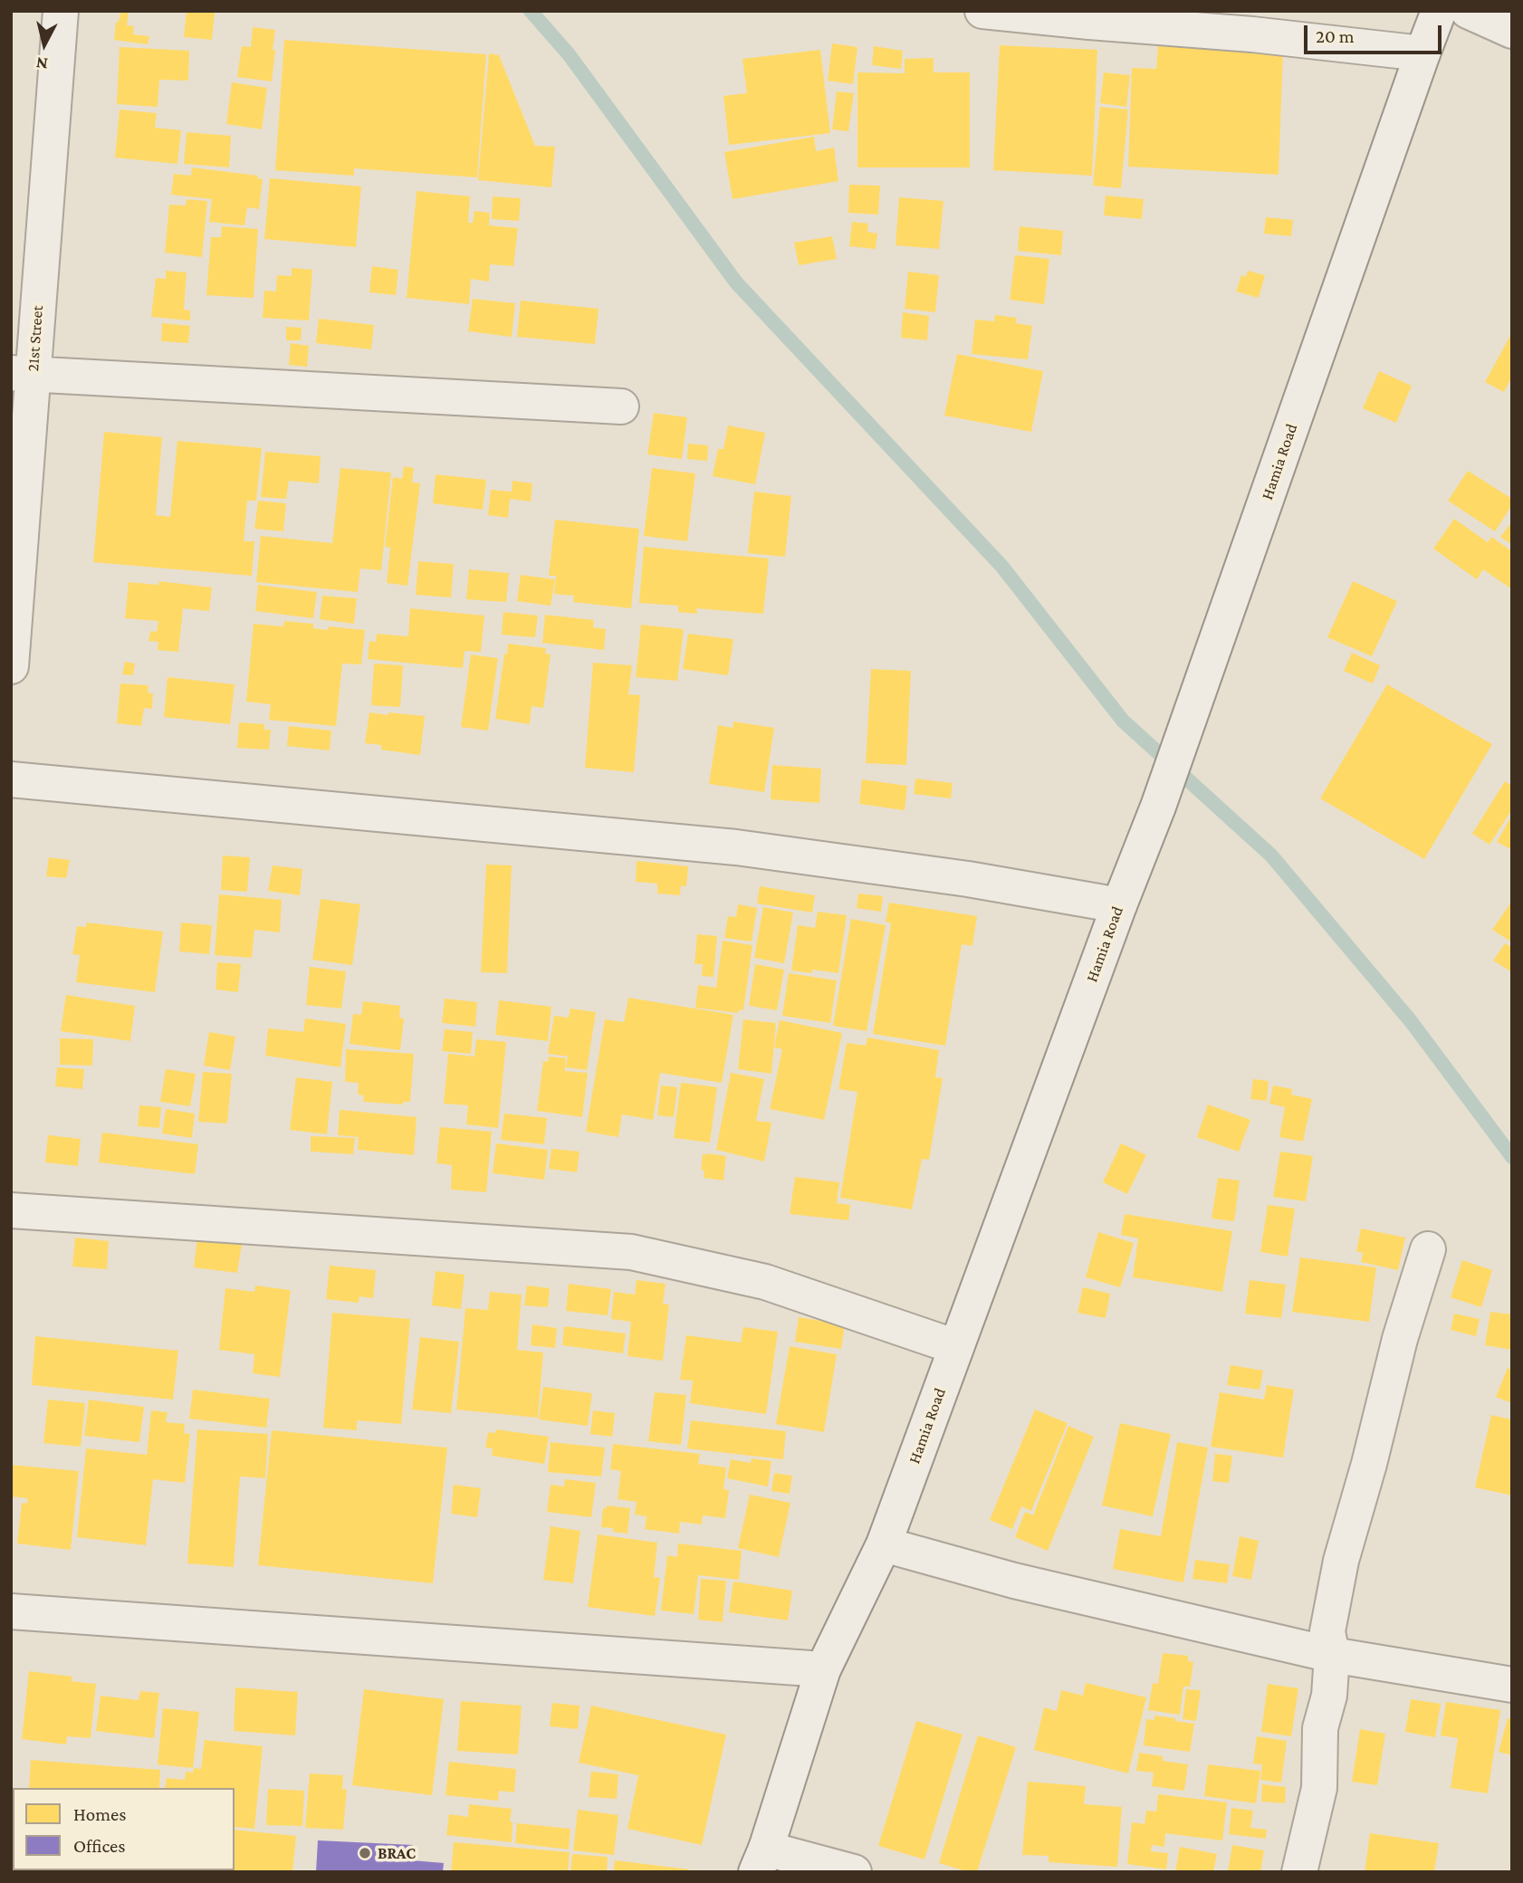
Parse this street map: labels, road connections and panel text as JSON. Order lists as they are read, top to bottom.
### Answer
{
  "streets": {
    "street": ["21st Street", "Hamia Road"]
  },
  "places": ["BRAC"],
  "legend": ["Homes", "Offices"],
  "scale_bar": "20 m",
  "north": "bottom"
}
